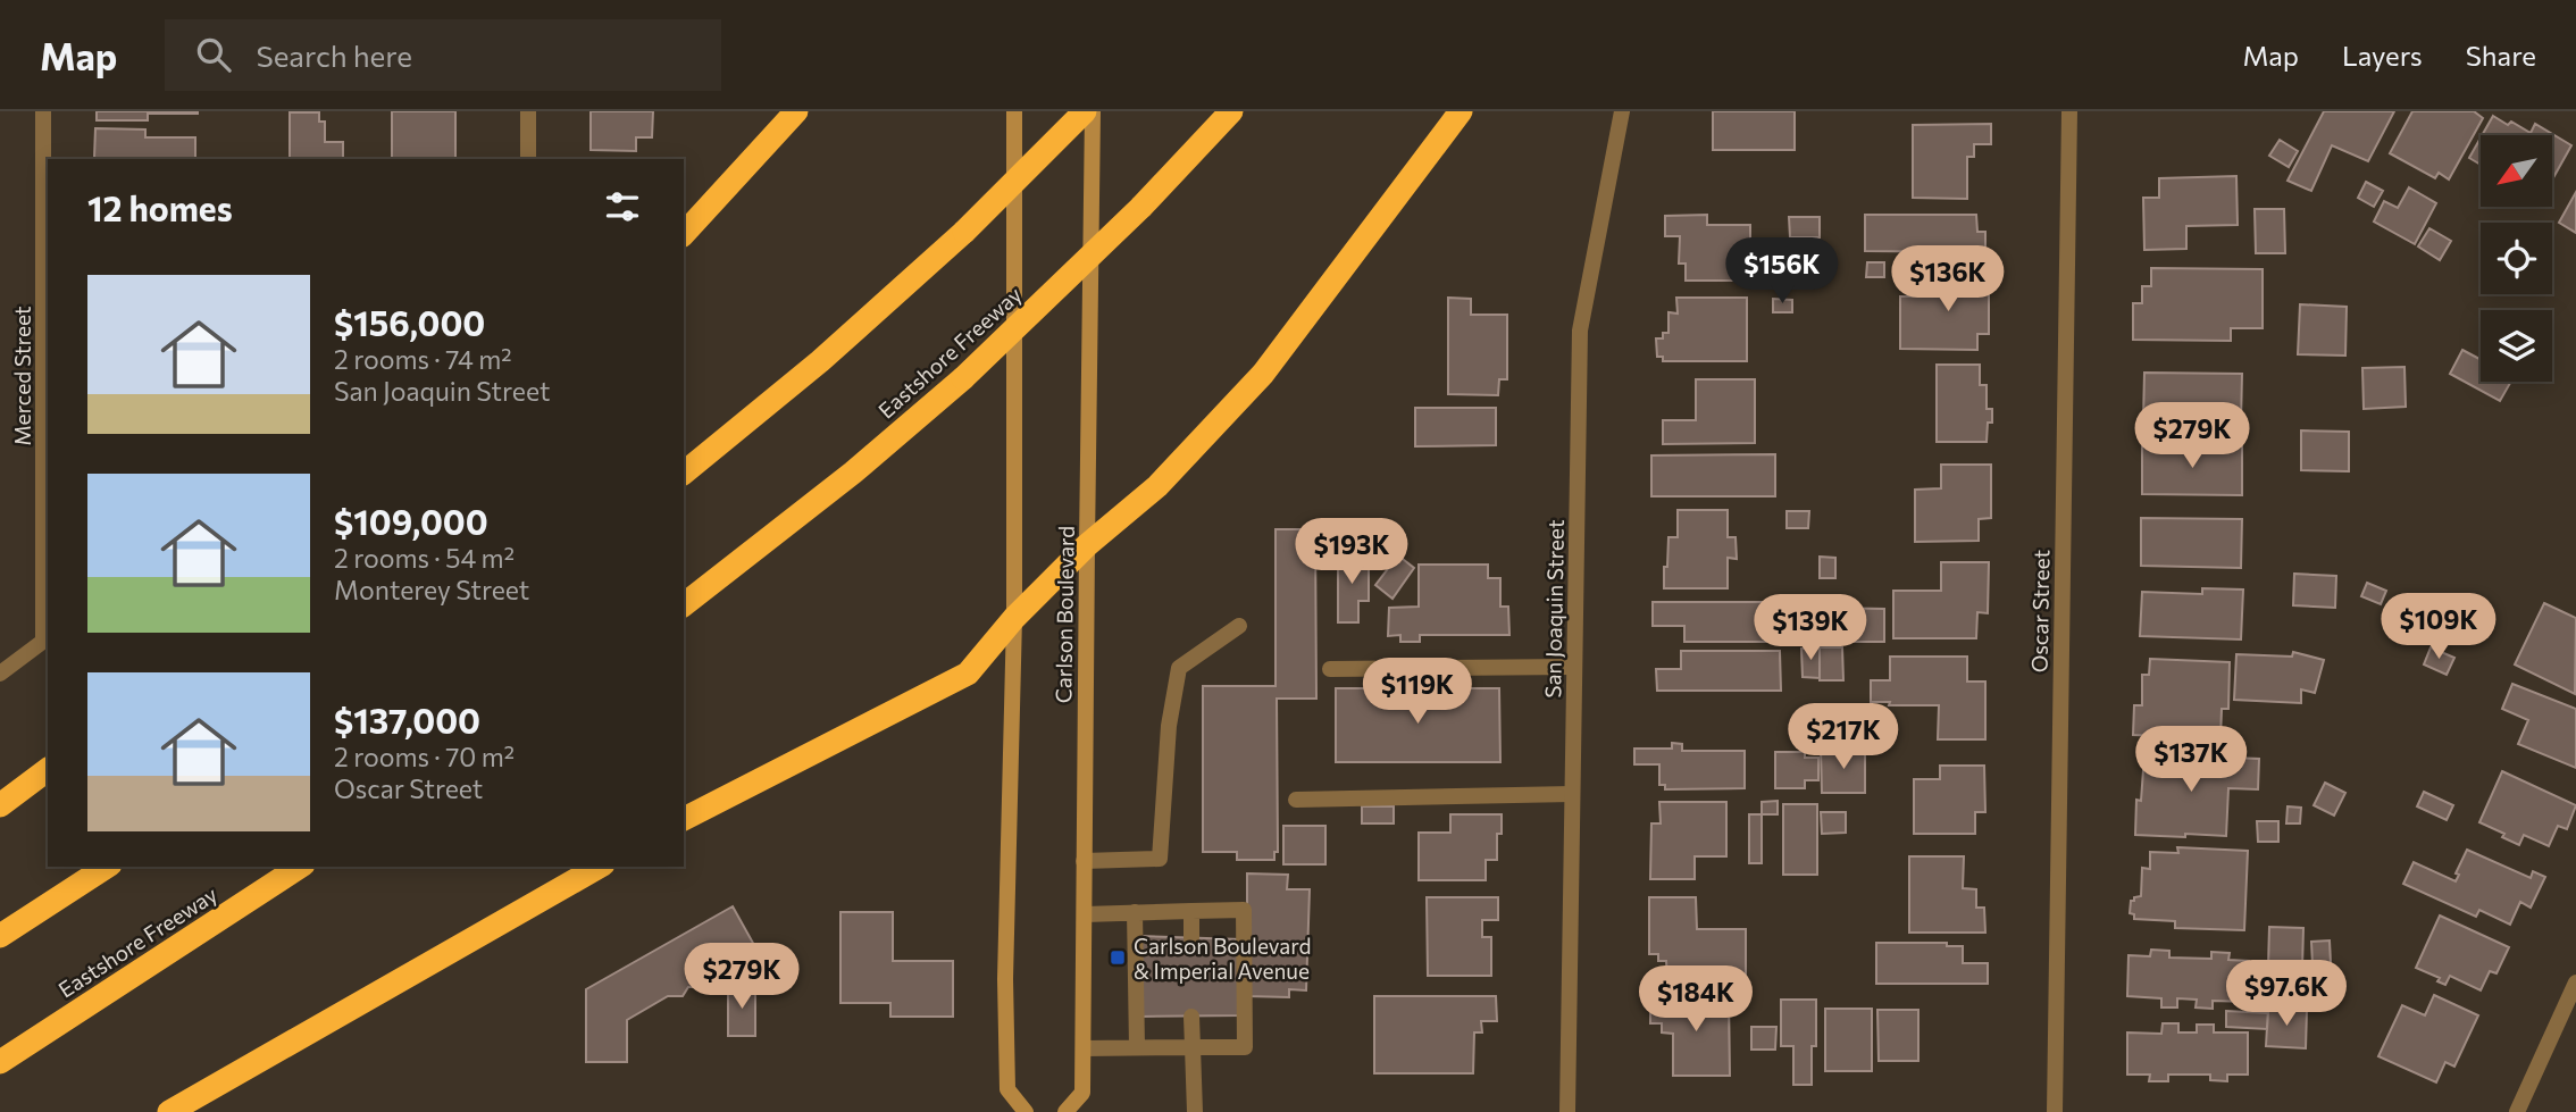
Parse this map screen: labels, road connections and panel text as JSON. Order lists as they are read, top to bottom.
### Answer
{
  "streets": {
    "highway": ["Eastshore Freeway"],
    "main road": ["Carlson Boulevard"],
    "street": ["Merced Street", "San Joaquin Street", "Oscar Street"]
  },
  "places": {
    "transit": ["Carlson Boulevard & Imperial Avenue"]
  },
  "north": "bottom left",
  "page": {
    "header": "Map",
    "search": "Search here",
    "nav": ["Map", "Layers", "Share"],
    "heading": "12 homes",
    "price": [
      "$156K",
      "$136K",
      "$279K",
      "$193K",
      "$109K",
      "$139K",
      "$119K",
      "$217K",
      "$137K",
      "$279K",
      "$97.6K",
      "$184K"
    ],
    "list": [
      {
        "name": "$156,000",
        "note": "2 rooms · 74 m² · San Joaquin Street"
      },
      {
        "name": "$109,000",
        "note": "2 rooms · 54 m² · Monterey Street"
      },
      {
        "name": "$137,000",
        "note": "2 rooms · 70 m² · Oscar Street"
      }
    ]
  }
}
